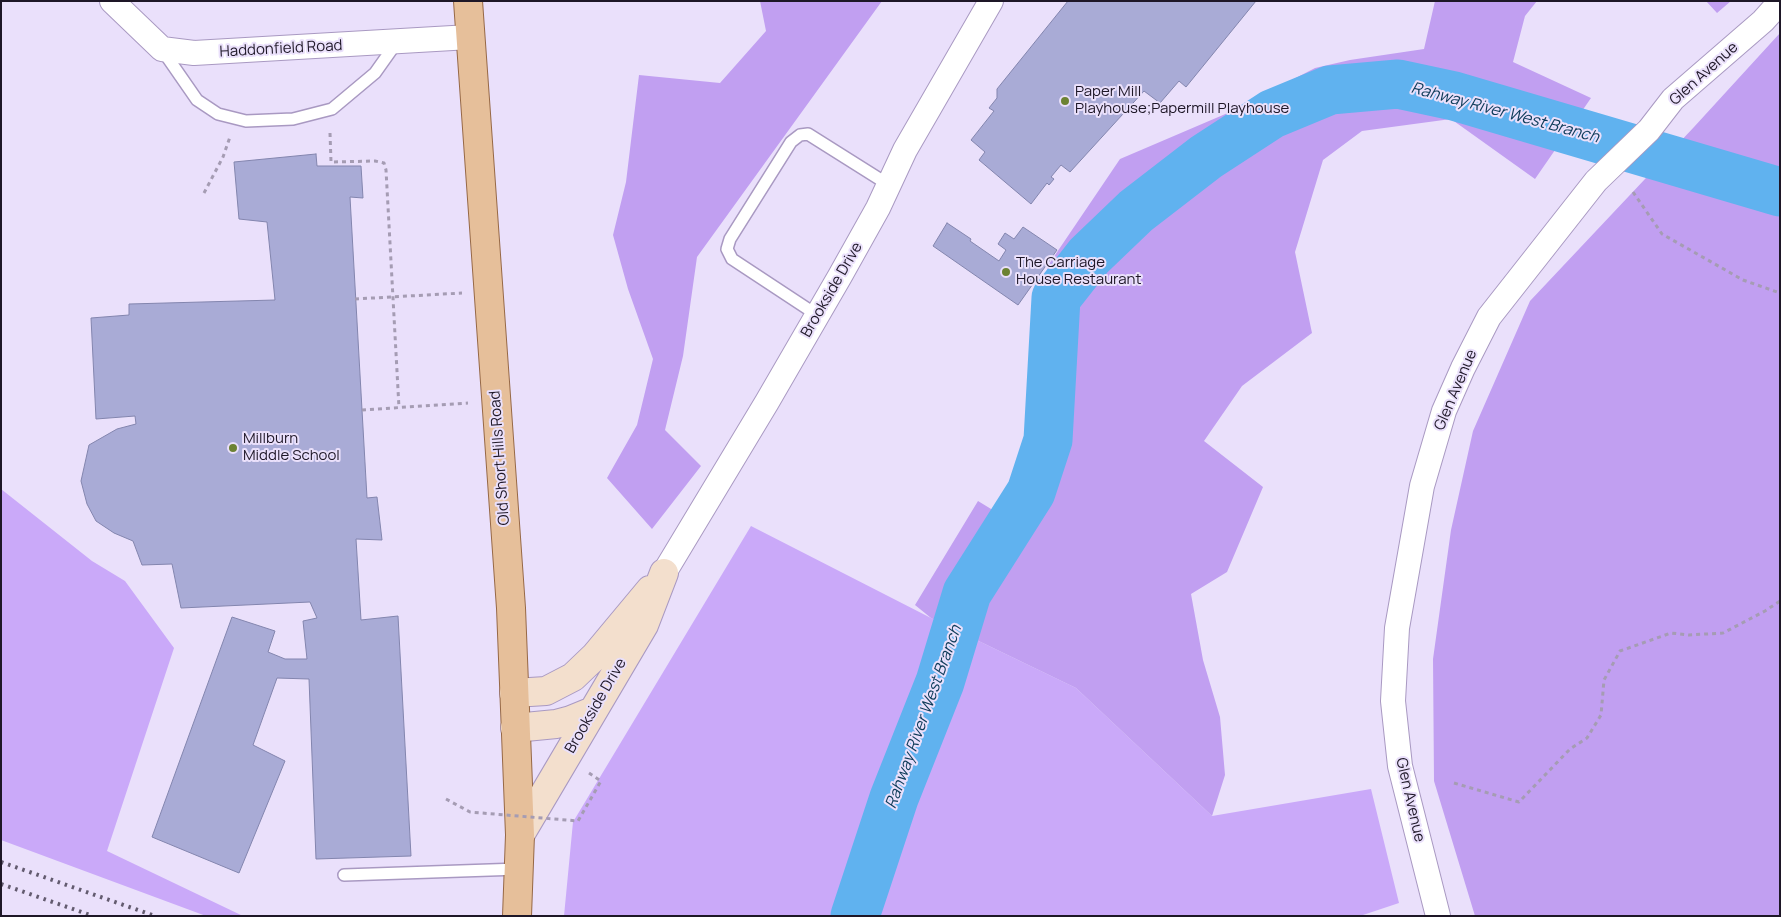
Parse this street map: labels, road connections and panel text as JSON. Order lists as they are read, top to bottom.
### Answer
{
  "streets": {
    "main road": ["Brookside Drive", "Old Short Hills Road"],
    "street": ["Haddonfield Road", "Glen Avenue"]
  },
  "crossings": [
    ["Haddonfield Road", "Old Short Hills Road"],
    ["Brookside Drive", "Old Short Hills Road"]
  ],
  "water": ["Rahway River West Branch"],
  "places": ["Paper Mill Playhouse;Papermill Playhouse", "The Carriage House Restaurant", "Millburn Middle School"]
}
